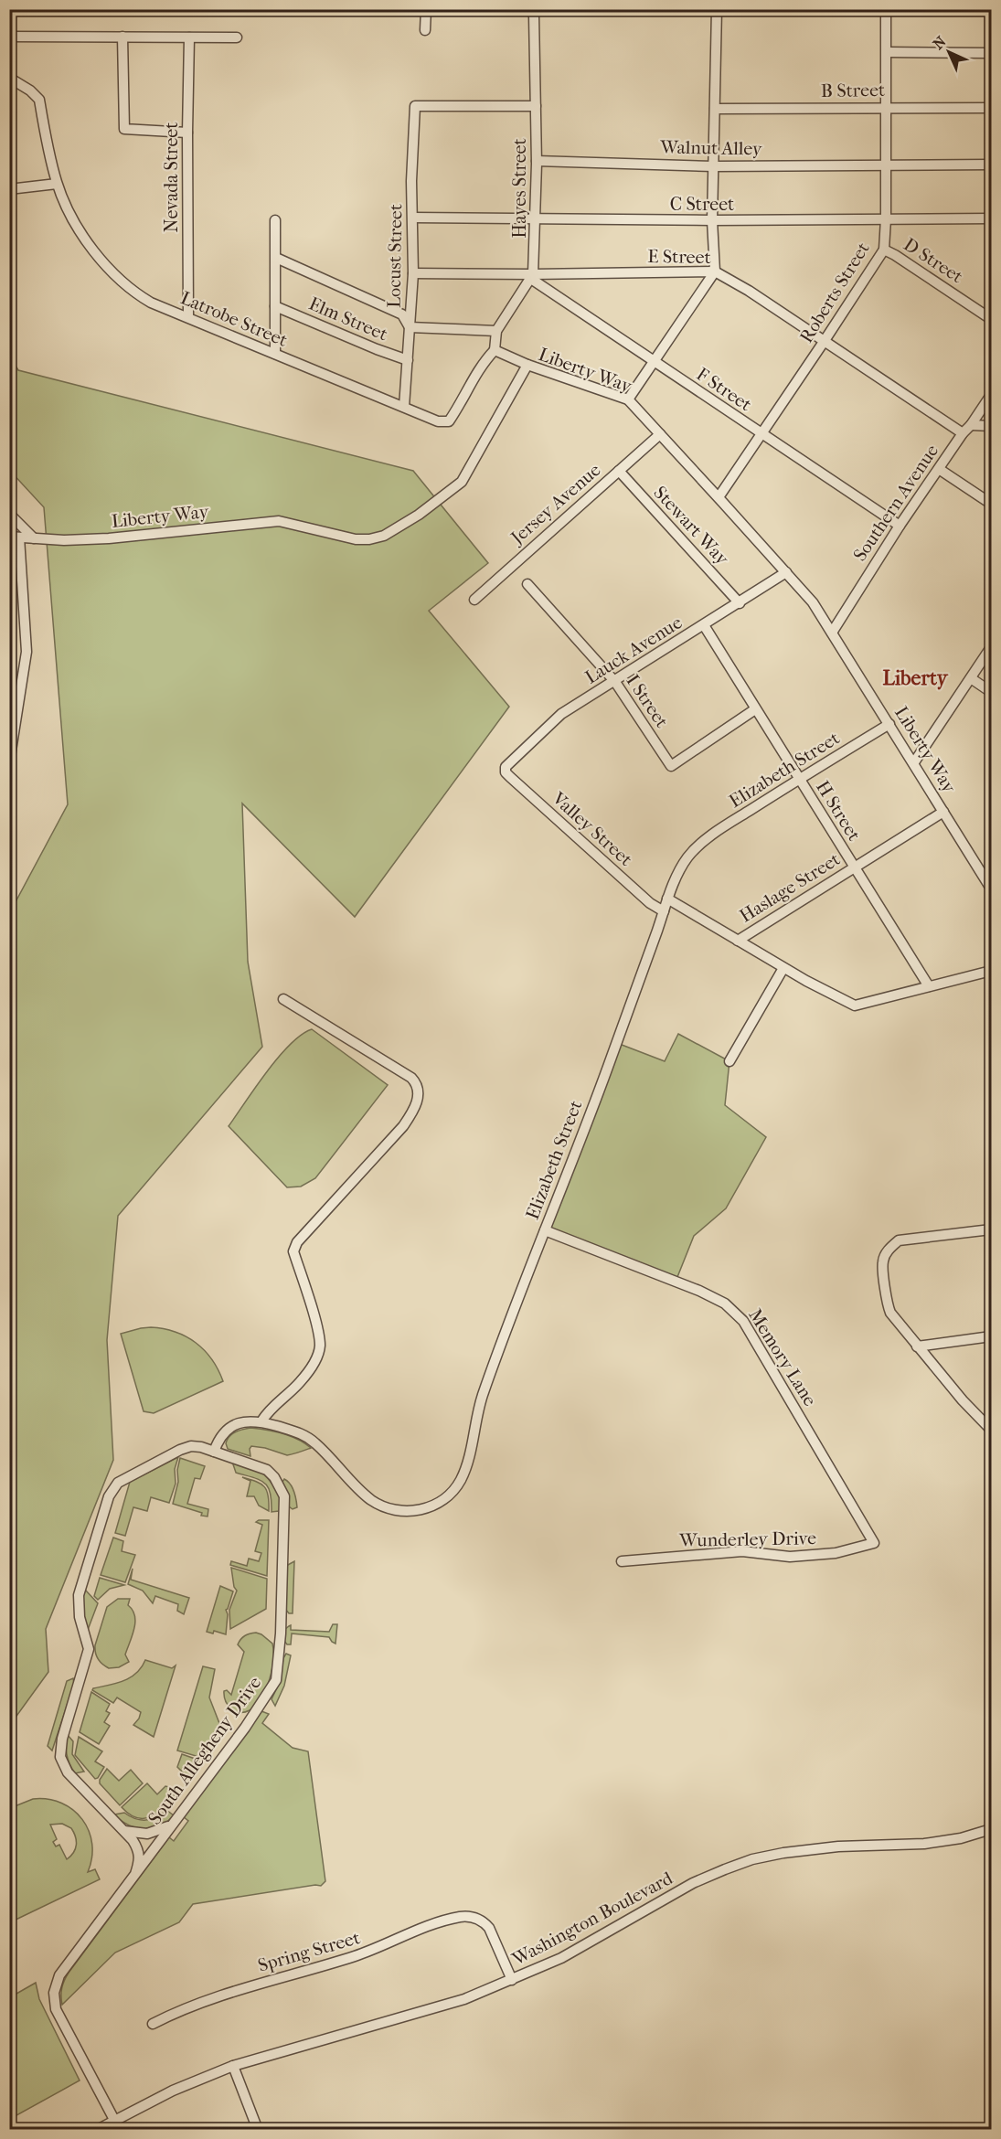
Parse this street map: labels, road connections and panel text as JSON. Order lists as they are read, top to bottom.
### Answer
{
  "streets": {
    "street": [
      "B Street",
      "Walnut Alley",
      "Nevada Street",
      "Hayes Street",
      "C Street",
      "Locust Street",
      "E Street",
      "D Street",
      "Roberts Street",
      "Latrobe Street",
      "Elm Street",
      "Liberty Way",
      "F Street",
      "Southern Avenue",
      "Jersey Avenue",
      "Stewart Way",
      "Lauck Avenue",
      "I Street",
      "Elizabeth Street",
      "H Street",
      "Valley Street",
      "Haslage Street",
      "Memory Lane",
      "Wunderley Drive",
      "South Allegheny Drive",
      "Washington Boulevard",
      "Spring Street"
    ]
  },
  "crossings": [
    ["B Street", "Roberts Street"],
    ["Walnut Alley", "Hayes Street"],
    ["Walnut Alley", "Roberts Street"],
    ["Nevada Street", "Latrobe Street"],
    ["Hayes Street", "C Street"],
    ["Hayes Street", "Locust Street"],
    ["Hayes Street", "E Street"],
    ["Hayes Street", "F Street"],
    ["C Street", "Locust Street"],
    ["C Street", "Roberts Street"],
    ["Locust Street", "E Street"],
    ["Locust Street", "Latrobe Street"],
    ["Locust Street", "Elm Street"],
    ["E Street", "Roberts Street"],
    ["E Street", "F Street"],
    ["E Street", "Southern Avenue"],
    ["D Street", "Roberts Street"],
    ["Roberts Street", "Liberty Way"],
    ["Roberts Street", "F Street"],
    ["Liberty Way", "Southern Avenue"],
    ["Liberty Way", "Jersey Avenue"],
    ["Liberty Way", "Lauck Avenue"],
    ["Liberty Way", "Elizabeth Street"],
    ["Liberty Way", "Haslage Street"],
    ["F Street", "Southern Avenue"],
    ["Jersey Avenue", "Stewart Way"],
    ["Stewart Way", "Lauck Avenue"],
    ["Lauck Avenue", "I Street"],
    ["Lauck Avenue", "H Street"],
    ["Lauck Avenue", "Valley Street"],
    ["I Street", "H Street"],
    ["Elizabeth Street", "H Street"],
    ["Elizabeth Street", "Valley Street"],
    ["Elizabeth Street", "Memory Lane"],
    ["H Street", "Haslage Street"],
    ["Memory Lane", "Wunderley Drive"],
    ["South Allegheny Drive", "Washington Boulevard"],
    ["Washington Boulevard", "Spring Street"]
  ],
  "districts": ["Liberty"],
  "north": "top left"
}
